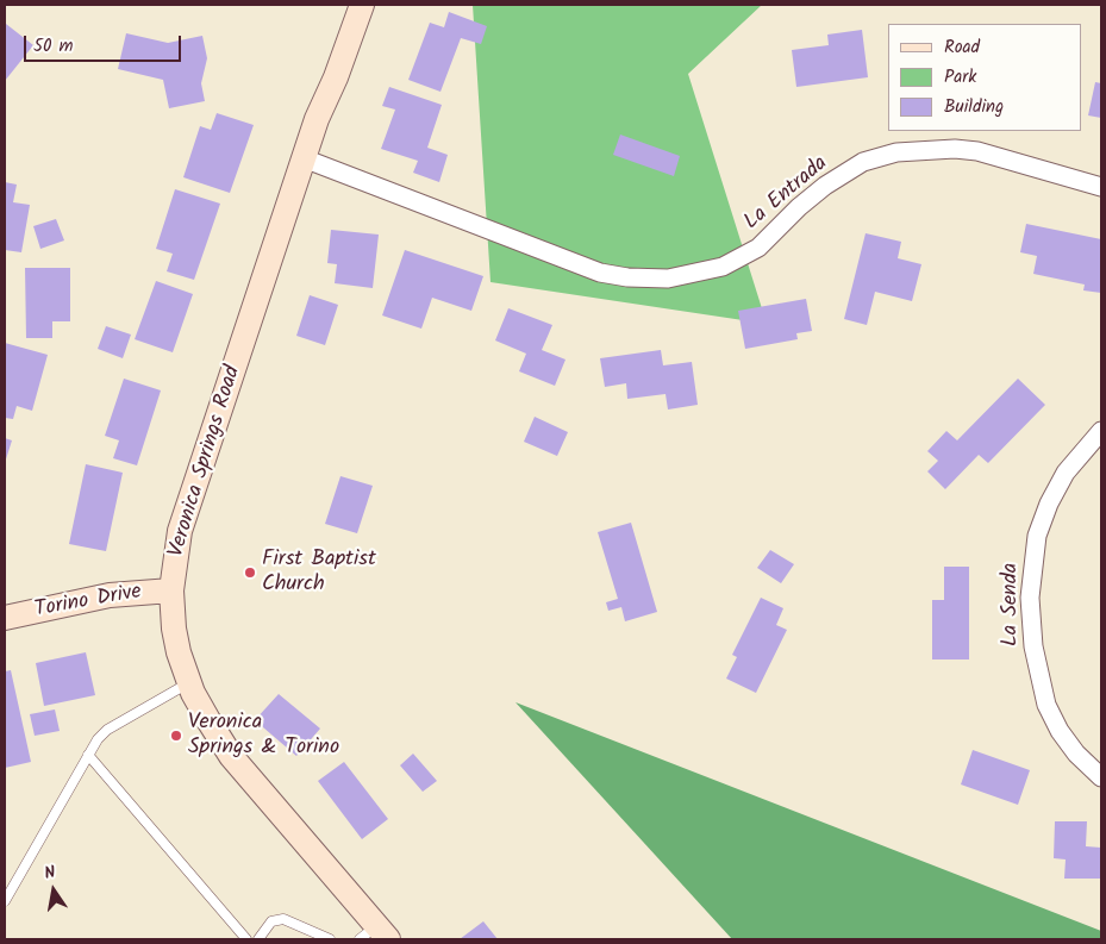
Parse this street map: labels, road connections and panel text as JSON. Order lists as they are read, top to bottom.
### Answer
{
  "streets": {
    "street": [
      "La Entrada",
      "Veronica Springs Road",
      "Torino Drive",
      "La Senda"
    ]
  },
  "crossings": [
    ["La Entrada", "Veronica Springs Road"],
    ["Veronica Springs Road", "Torino Drive"]
  ],
  "places": ["First Baptist Church", "Veronica Springs & Torino"],
  "legend": ["Road", "Park", "Building"],
  "scale_bar": "50 m",
  "north": "top"
}
